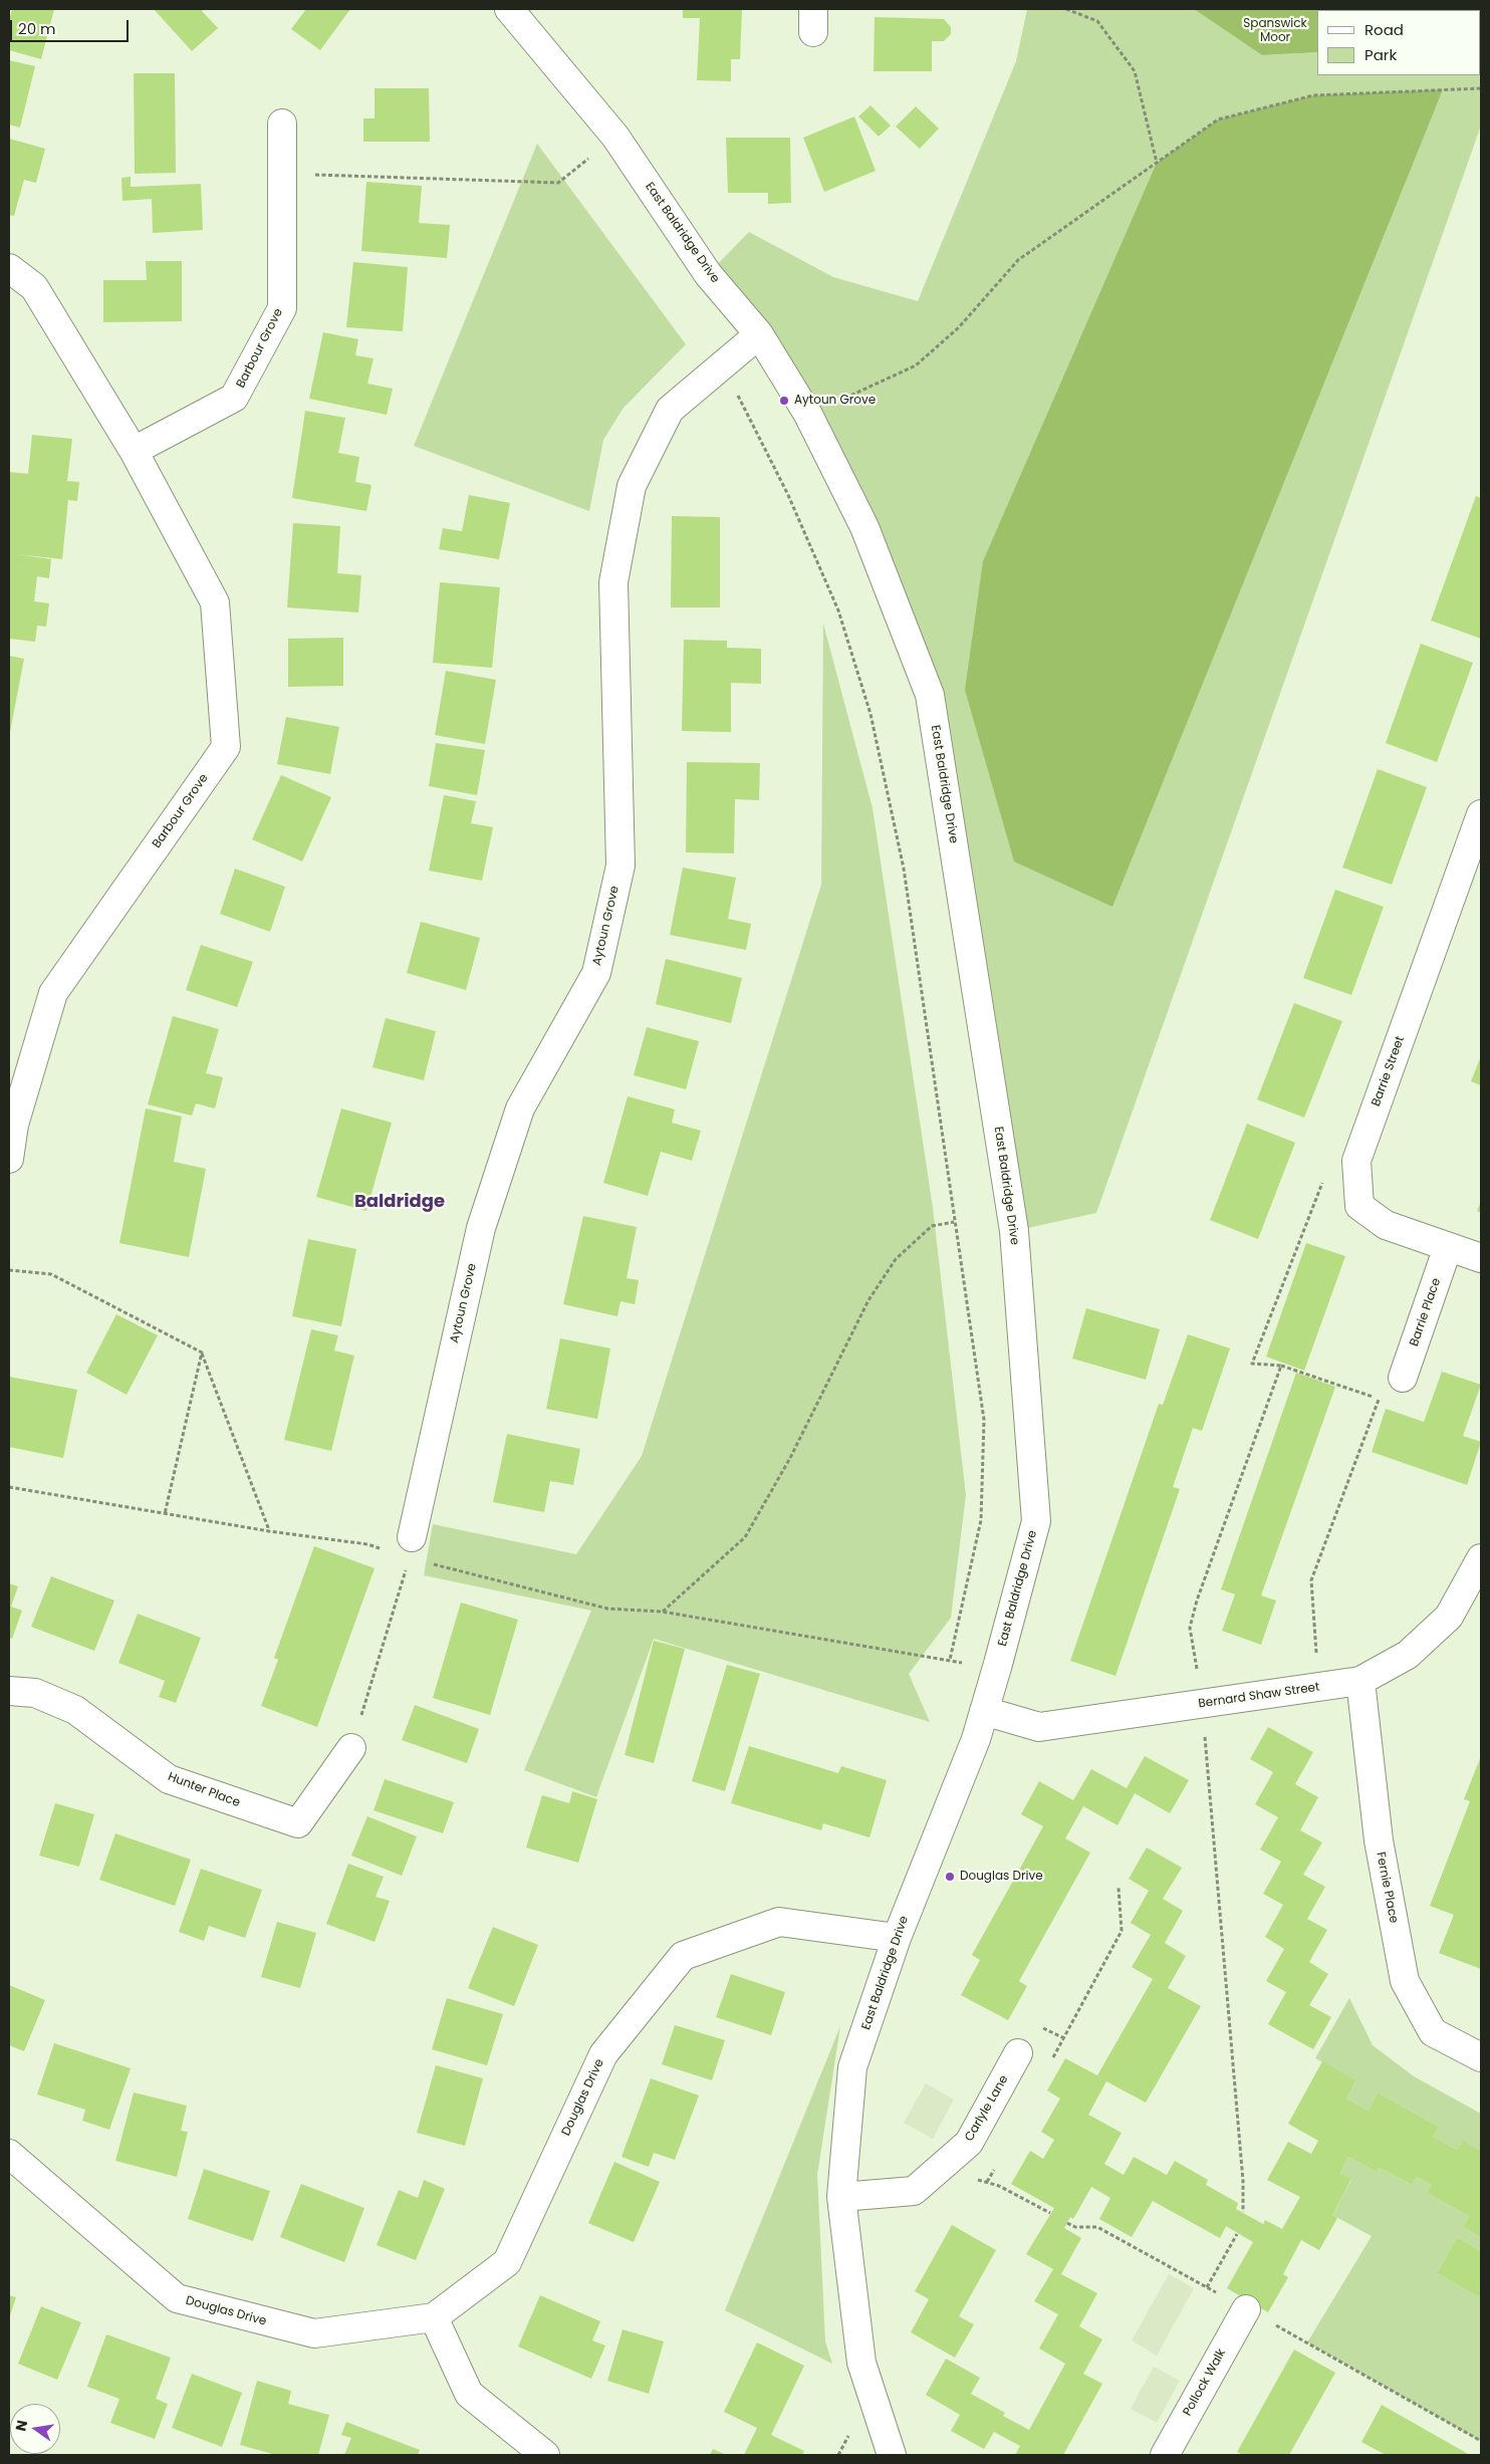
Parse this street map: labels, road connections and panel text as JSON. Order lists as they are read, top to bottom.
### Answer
{
  "streets": {
    "street": [
      "East Baldridge Drive",
      "Barbour Grove",
      "Aytoun Grove",
      "Barrie Street",
      "Barrie Place",
      "Bernard Shaw Street",
      "Hunter Place",
      "Fernie Place",
      "Douglas Drive",
      "Carlyle Lane",
      "Pollock Walk"
    ]
  },
  "crossings": [
    ["East Baldridge Drive", "Aytoun Grove"],
    ["East Baldridge Drive", "Bernard Shaw Street"],
    ["East Baldridge Drive", "Douglas Drive"],
    ["East Baldridge Drive", "Carlyle Lane"],
    ["Barrie Street", "Barrie Place"],
    ["Bernard Shaw Street", "Fernie Place"]
  ],
  "districts": ["Baldridge"],
  "parks": ["Spanswick Moor"],
  "places": ["Aytoun Grove", "Douglas Drive"],
  "legend": ["Road", "Park"],
  "scale_bar": "20 m",
  "north": "left"
}
